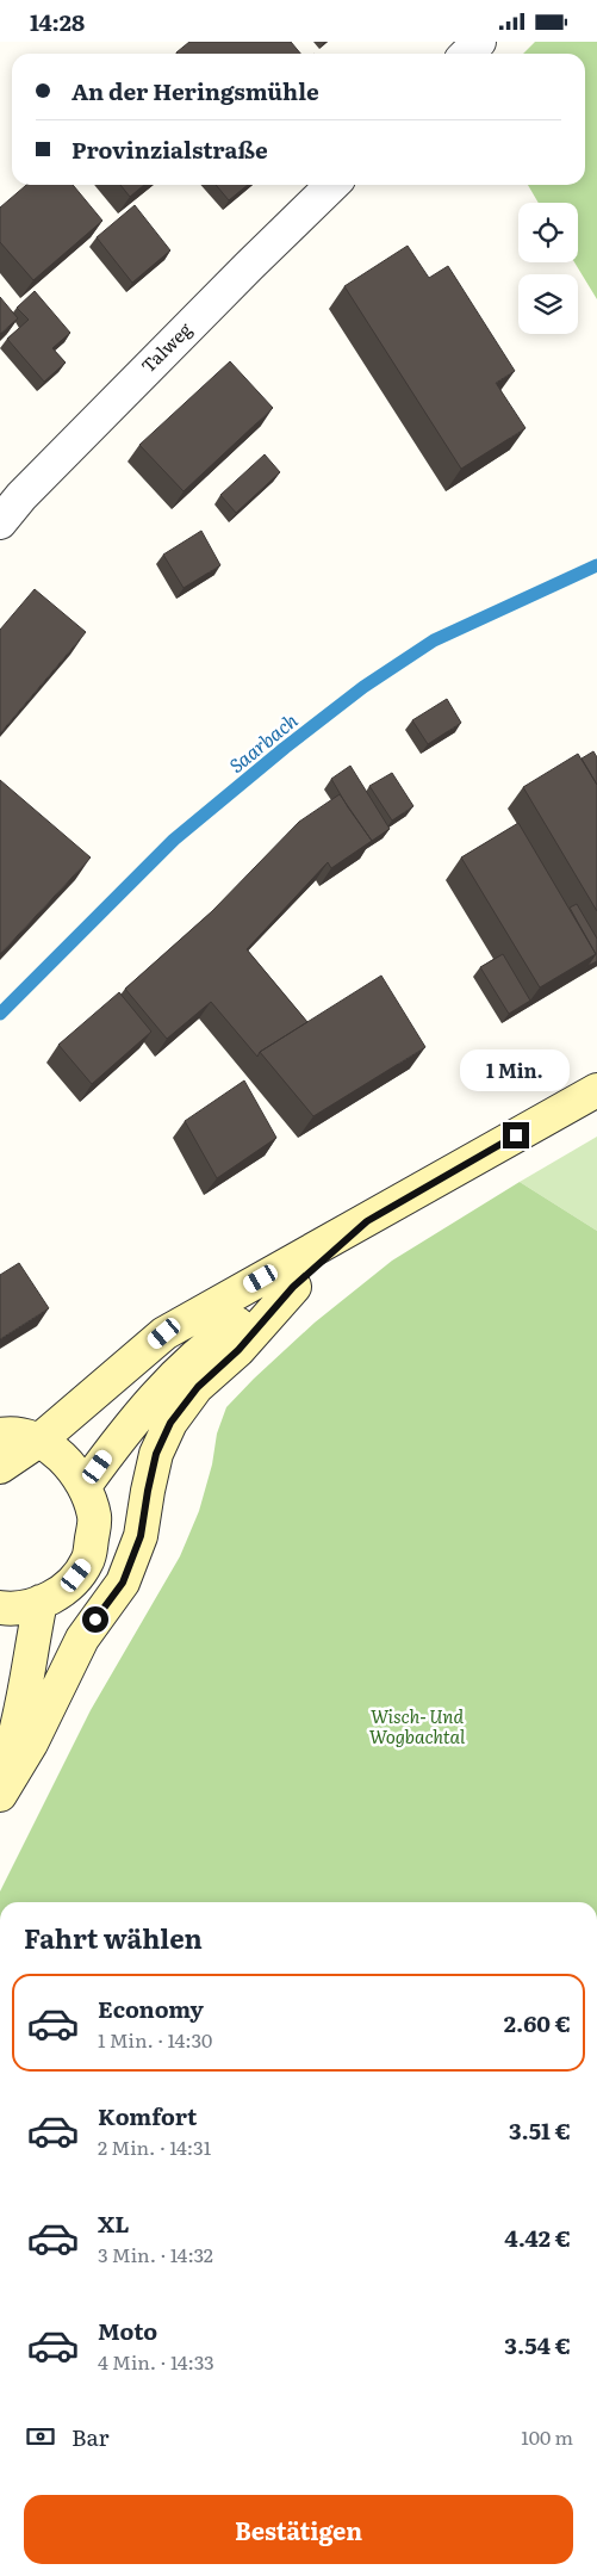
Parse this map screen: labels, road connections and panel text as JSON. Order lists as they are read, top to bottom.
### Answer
{
  "streets": {
    "street": ["Talweg"]
  },
  "water": ["Saarbach"],
  "parks": ["Wisch- Und Wogbachtal"],
  "page": {
    "status": "14:28",
    "banner": ["An der Heringsmühle", "Provinzialstraße"],
    "bubble": "1 Min.",
    "heading": "Fahrt wählen",
    "list": [
      {
        "name": "Economy",
        "note": "1 Min. · 14:30",
        "value": "2.60 €"
      },
      {
        "name": "Komfort",
        "note": "2 Min. · 14:31",
        "value": "3.51 €"
      },
      {
        "name": "XL",
        "note": "3 Min. · 14:32",
        "value": "4.42 €"
      },
      {
        "name": "Moto",
        "note": "4 Min. · 14:33",
        "value": "3.54 €"
      }
    ],
    "pay": ["Bar", "100 m"],
    "buttons": "Bestätigen"
  }
}
